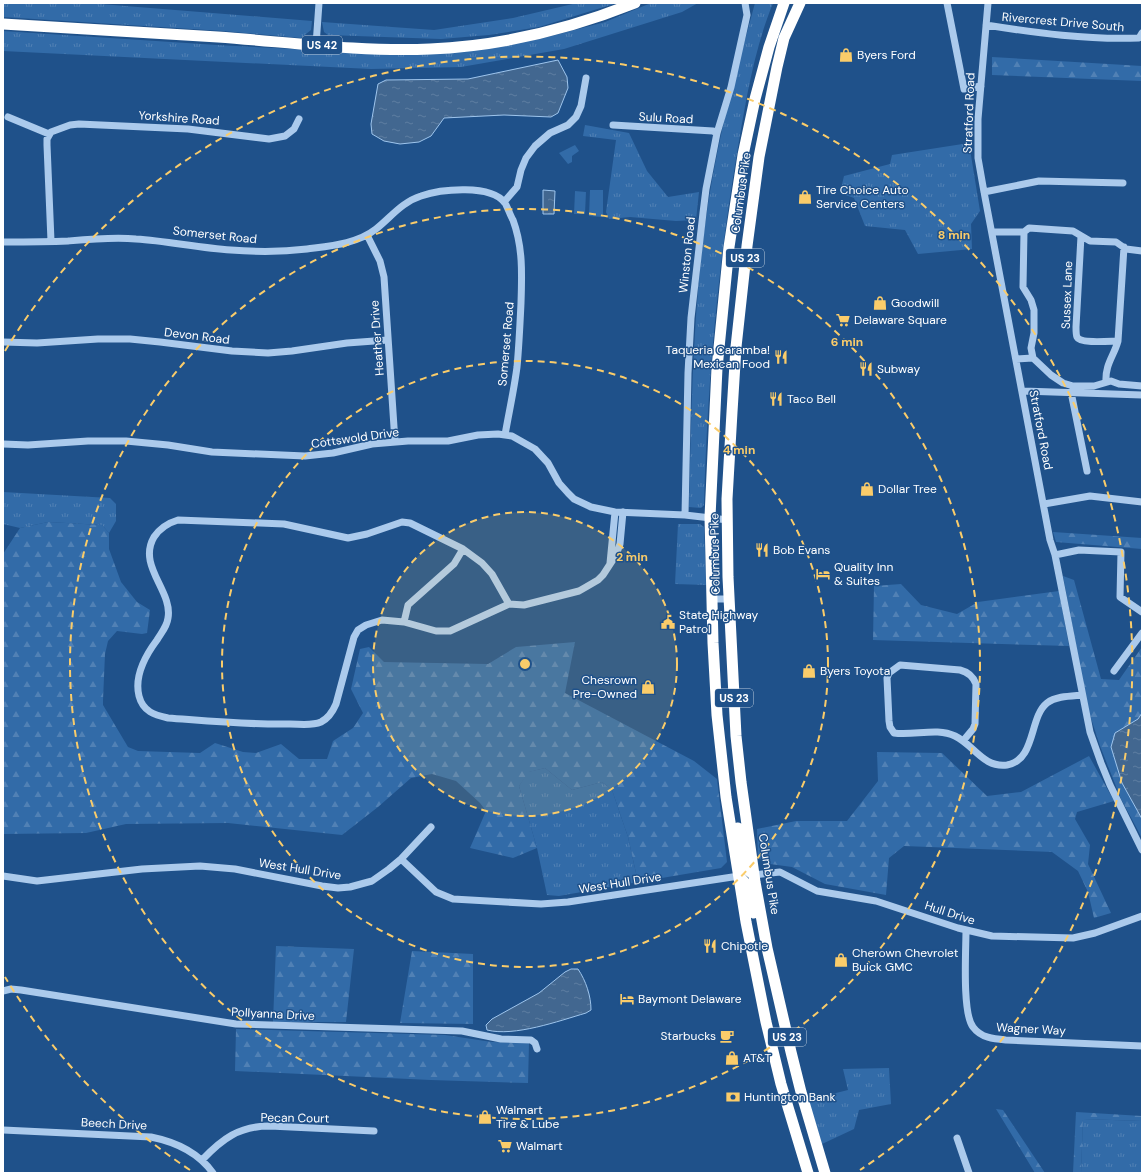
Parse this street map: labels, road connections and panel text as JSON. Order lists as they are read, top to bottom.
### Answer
{
  "streets": {
    "highway": ["US 42", "Columbus Pike", "US 23"],
    "street": [
      "Rivercrest Drive South",
      "Stratford Road",
      "Yorkshire Road",
      "Sulu Road",
      "Somerset Road",
      "Winston Road",
      "Sussex Lane",
      "Devon Road",
      "Heather Drive",
      "Cottswold Drive",
      "West Hull Drive",
      "Hull Drive",
      "Pollyanna Drive",
      "Wagner Way",
      "Pecan Court",
      "Beech Drive"
    ]
  },
  "crossings": [
    ["Rivercrest Drive South", "Stratford Road"],
    ["Sulu Road", "Winston Road"],
    ["Columbus Pike", "Cottswold Drive"],
    ["Columbus Pike", "West Hull Drive"],
    ["Columbus Pike", "Hull Drive"],
    ["Somerset Road", "Heather Drive"],
    ["Somerset Road", "Cottswold Drive"],
    ["Winston Road", "Cottswold Drive"],
    ["Devon Road", "Heather Drive"],
    ["Heather Drive", "Cottswold Drive"],
    ["Hull Drive", "Wagner Way"],
    ["Pecan Court", "Beech Drive"]
  ],
  "places": {
    "shop": [
      "Byers Ford",
      "Tire Choice Auto Service Centers",
      "Goodwill",
      "Dollar Tree",
      "Byers Toyota",
      "Chesrown Pre-Owned",
      "Cherown Chevrolet Buick GMC",
      "AT&T",
      "Walmart Tire & Lube"
    ],
    "supermarket": ["Delaware Square", "Walmart"],
    "restaurant": [
      "Taqueria Caramba! Mexican Food",
      "Subway",
      "Taco Bell",
      "Bob Evans",
      "Chipotle"
    ],
    "hotel": ["Quality Inn & Suites", "Baymont Delaware"],
    "public building": ["State Highway Patrol"],
    "cafe": ["Starbucks"],
    "bank": ["Huntington Bank"]
  },
  "rings": [
    "8 min",
    "6 min",
    "4 min",
    "2 min"
  ]
}
